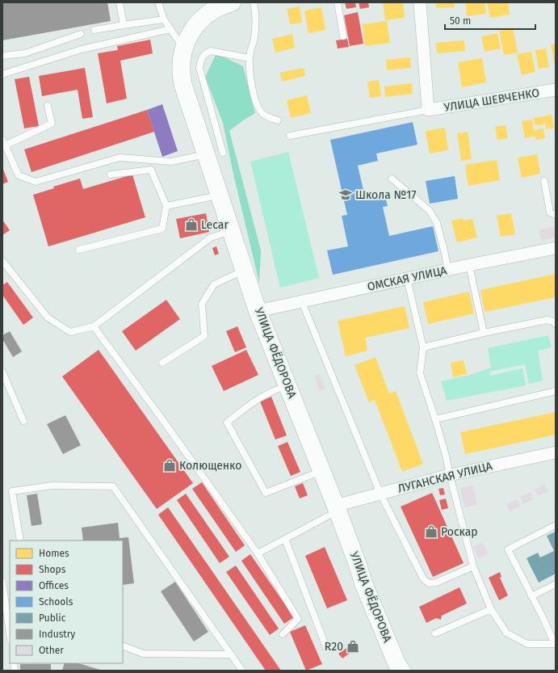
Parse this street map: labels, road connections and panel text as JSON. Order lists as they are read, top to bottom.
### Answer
{
  "streets": {
    "main road": ["УЛИЦА ФЁДОРОВА"],
    "street": ["УЛИЦА ШЕВЧЕНКО", "ОМСКАЯ УЛИЦА", "ЛУГАНСКАЯ УЛИЦА"]
  },
  "crossings": [
    ["ОМСКАЯ УЛИЦА", "УЛИЦА ФЁДОРОВА"],
    ["УЛИЦА ФЁДОРОВА", "ЛУГАНСКАЯ УЛИЦА"]
  ],
  "places": {
    "school or university": ["Школа №17"],
    "shop": [
      "Lecar",
      "Колющенко",
      "Роскар",
      "R20"
    ]
  },
  "legend": [
    "Homes",
    "Shops",
    "Offices",
    "Schools",
    "Public",
    "Industry",
    "Other"
  ],
  "scale_bar": "50 m"
}
